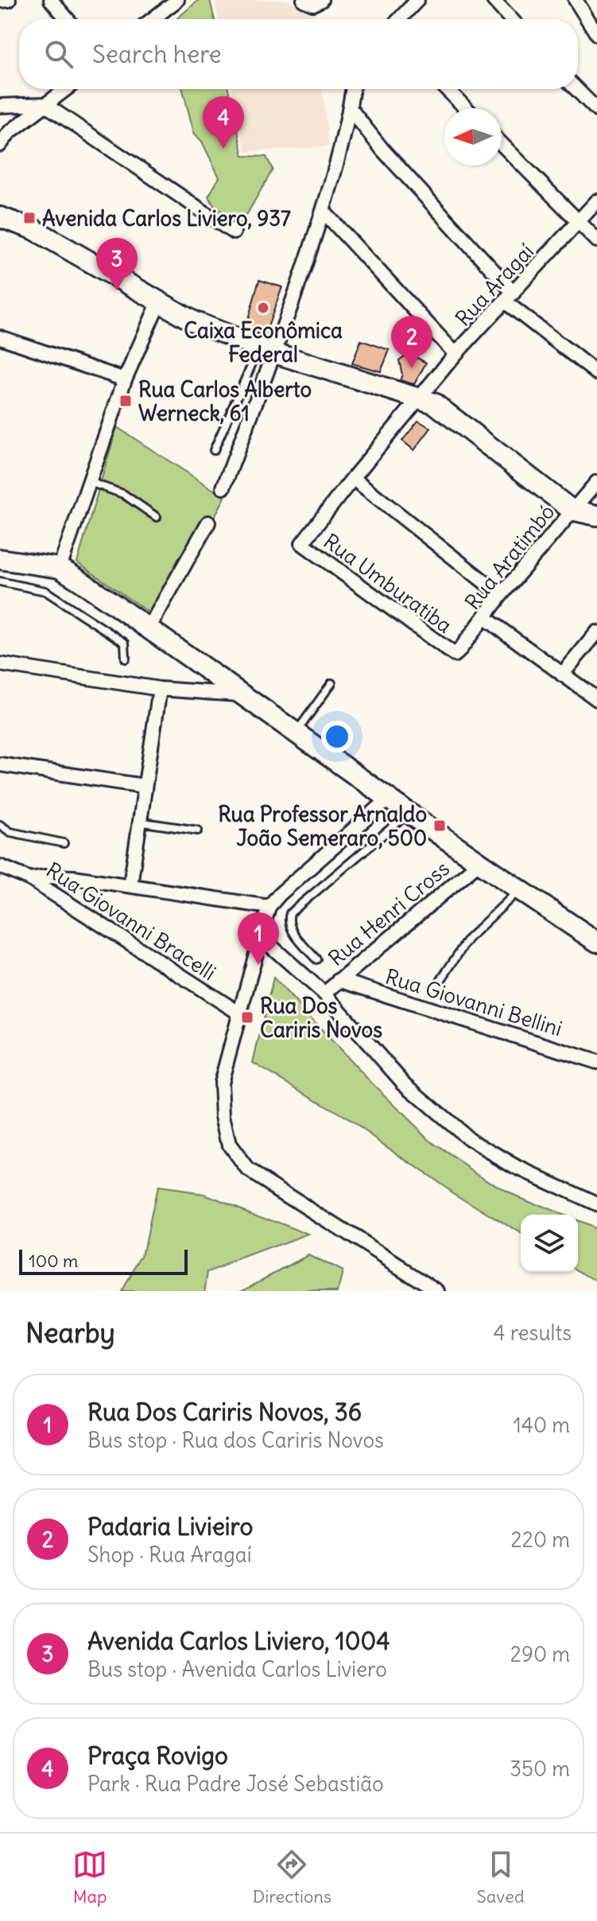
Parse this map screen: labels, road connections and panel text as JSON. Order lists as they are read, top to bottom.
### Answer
{
  "streets": {
    "street": [
      "Rua Aragaí",
      "Rua Aratimbó",
      "Rua Umburatiba",
      "Rua Henri Cross",
      "Rua Giovanni Bracelli",
      "Rua Giovanni Bellini"
    ]
  },
  "crossings": [
    ["Rua Aragaí", "Rua Umburatiba"],
    ["Rua Aratimbó", "Rua Umburatiba"],
    ["Rua Henri Cross", "Rua Giovanni Bellini"]
  ],
  "places": {
    "transit": [
      "Avenida Carlos Liviero, 937",
      "Rua Carlos Alberto Werneck, 61",
      "Rua Professor Arnaldo João Semeraro, 500",
      "Rua Dos Cariris Novos"
    ],
    "other": ["Caixa Econômica Federal"]
  },
  "scale_bar": "100 m",
  "north": "left",
  "page": {
    "search": "Search here",
    "pins": [
      "4",
      "3",
      "2",
      "1"
    ],
    "scale": "100 m",
    "heading": ["Nearby", "4 results"],
    "list": [
      {
        "mark": "1",
        "name": "Rua Dos Cariris Novos, 36",
        "note": "Bus stop · Rua dos Cariris Novos",
        "value": "140 m"
      },
      {
        "mark": "2",
        "name": "Padaria Livieiro",
        "note": "Shop · Rua Aragaí",
        "value": "220 m"
      },
      {
        "mark": "3",
        "name": "Avenida Carlos Liviero, 1004",
        "note": "Bus stop · Avenida Carlos Liviero",
        "value": "290 m"
      },
      {
        "mark": "4",
        "name": "Praça Rovigo",
        "note": "Park · Rua Padre José Sebastião",
        "value": "350 m"
      }
    ],
    "nav": ["Map", "Directions", "Saved"]
  }
}
